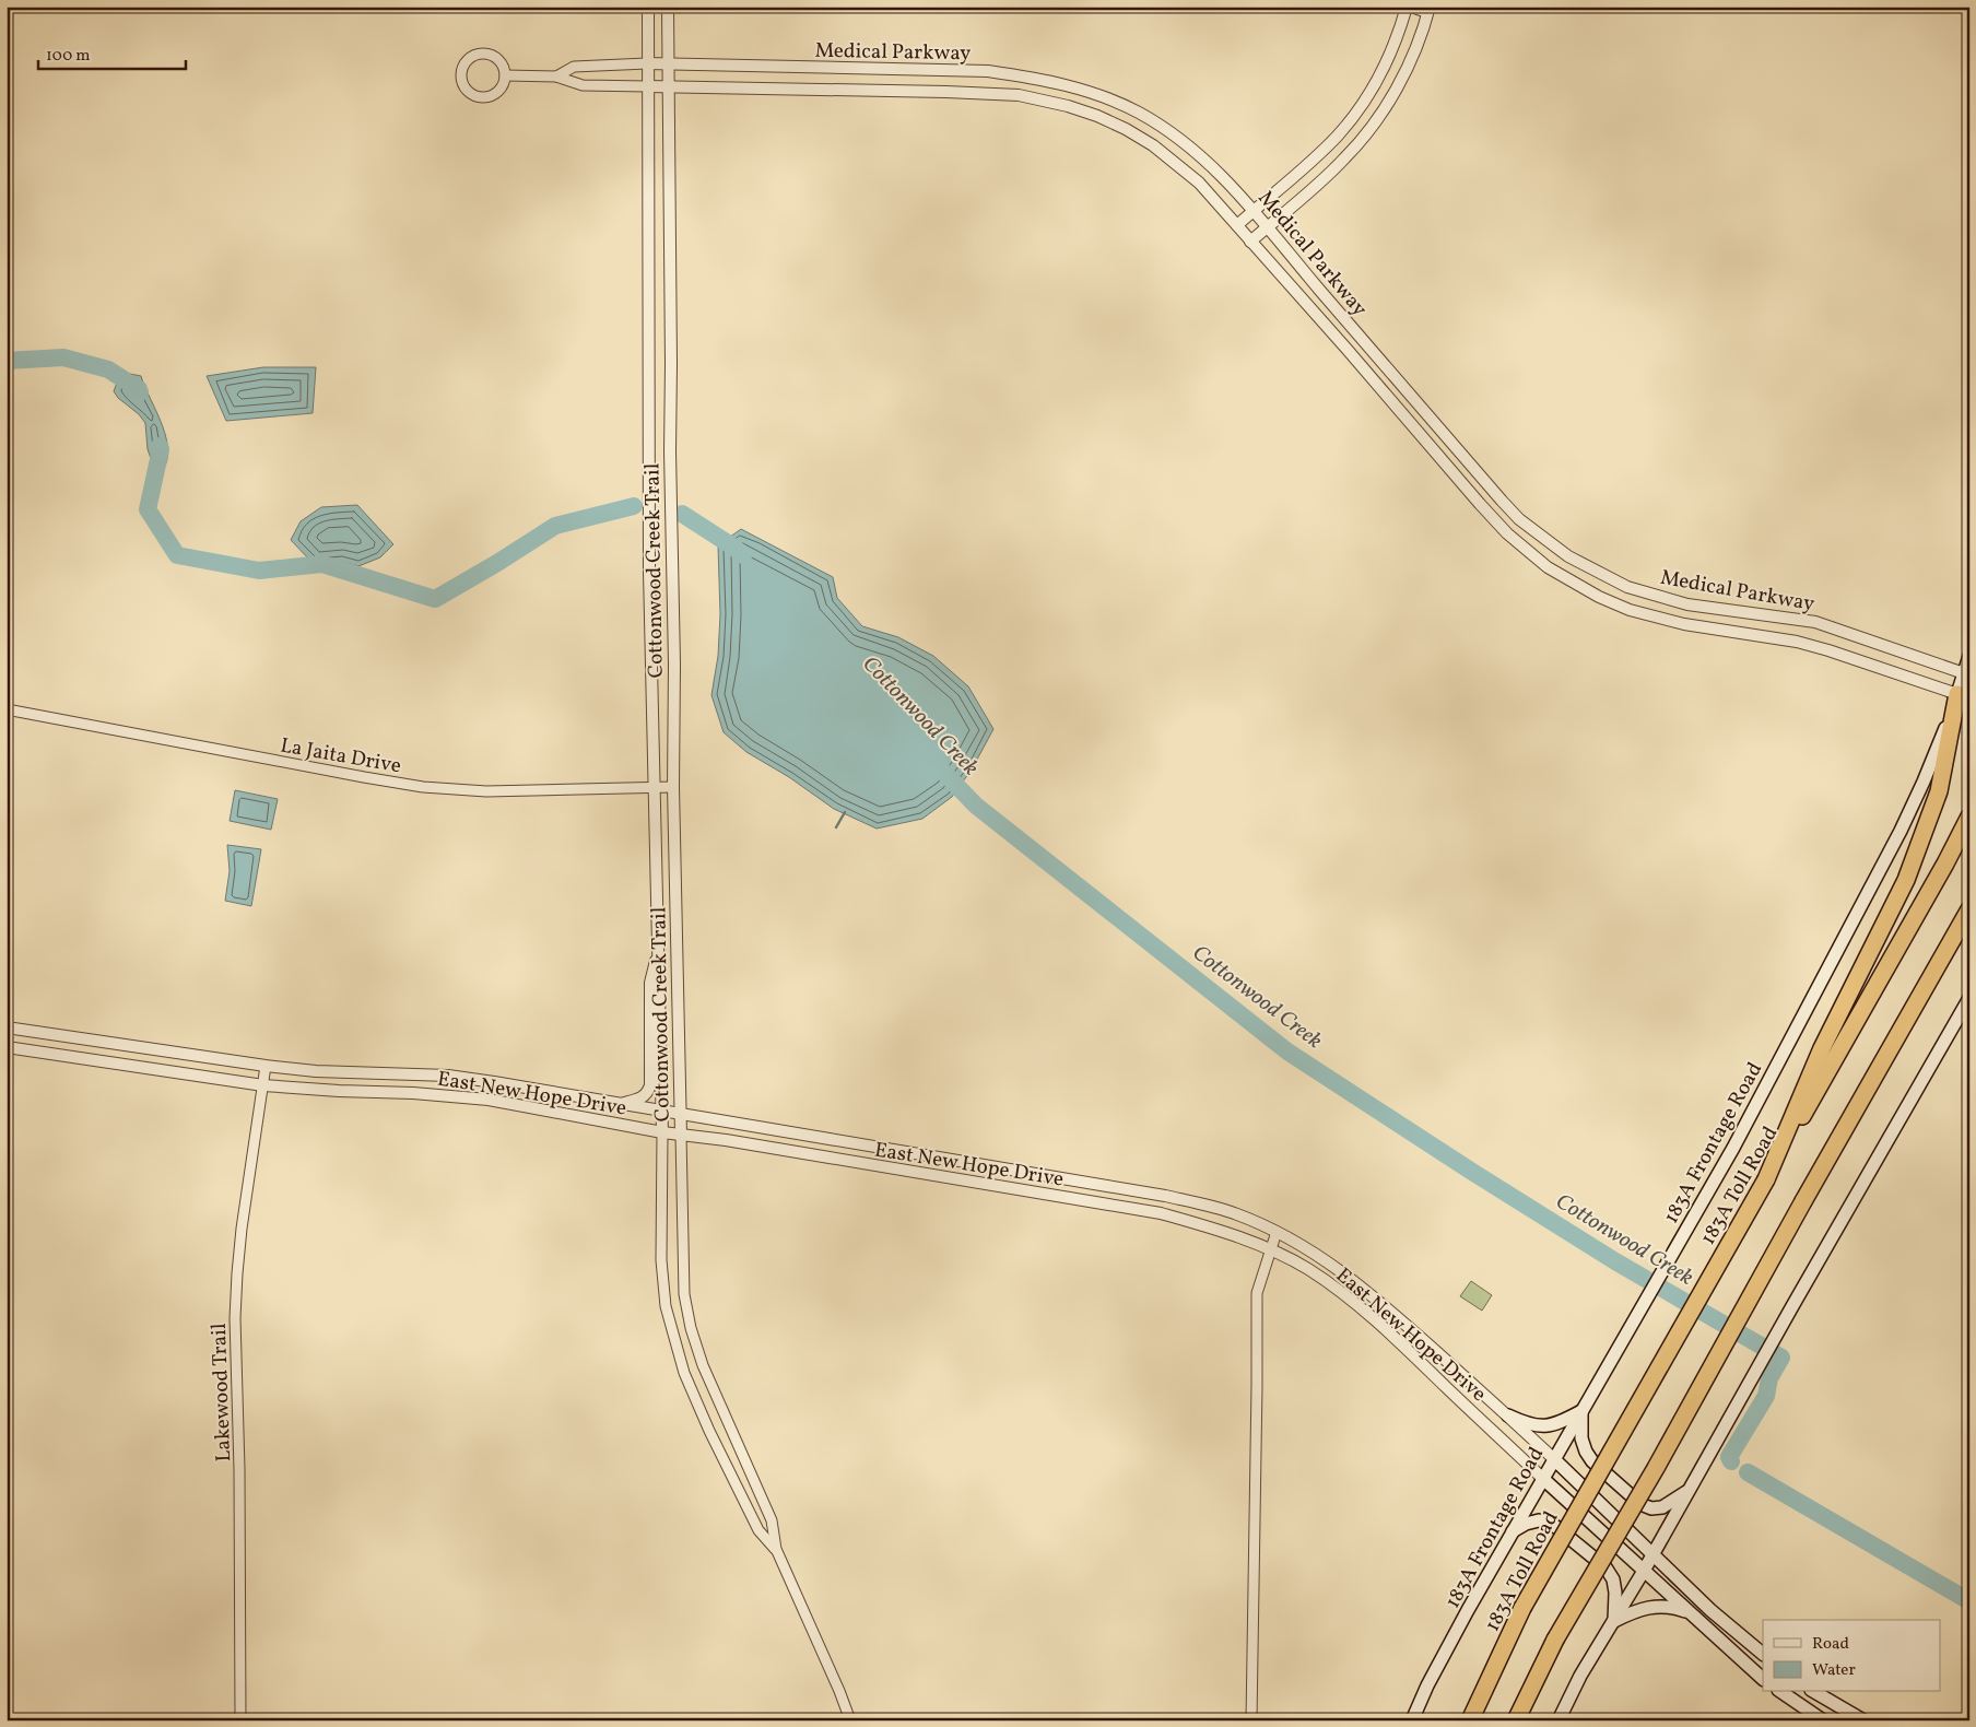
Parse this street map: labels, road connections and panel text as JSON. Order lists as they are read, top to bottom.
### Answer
{
  "streets": {
    "highway": ["183A Toll Road"],
    "main road": ["East New Hope Drive", "183A Frontage Road"],
    "street": [
      "Medical Parkway",
      "Cottonwood Creek Trail",
      "La Jaita Drive",
      "Lakewood Trail"
    ]
  },
  "crossings": [
    ["Medical Parkway", "Cottonwood Creek Trail"],
    ["Medical Parkway", "183A Frontage Road"],
    ["Cottonwood Creek Trail", "La Jaita Drive"],
    ["Cottonwood Creek Trail", "East New Hope Drive"],
    ["East New Hope Drive", "183A Frontage Road"],
    ["East New Hope Drive", "Lakewood Trail"]
  ],
  "water": ["Cottonwood Creek"],
  "legend": ["Road", "Water"],
  "scale_bar": "100 m"
}
